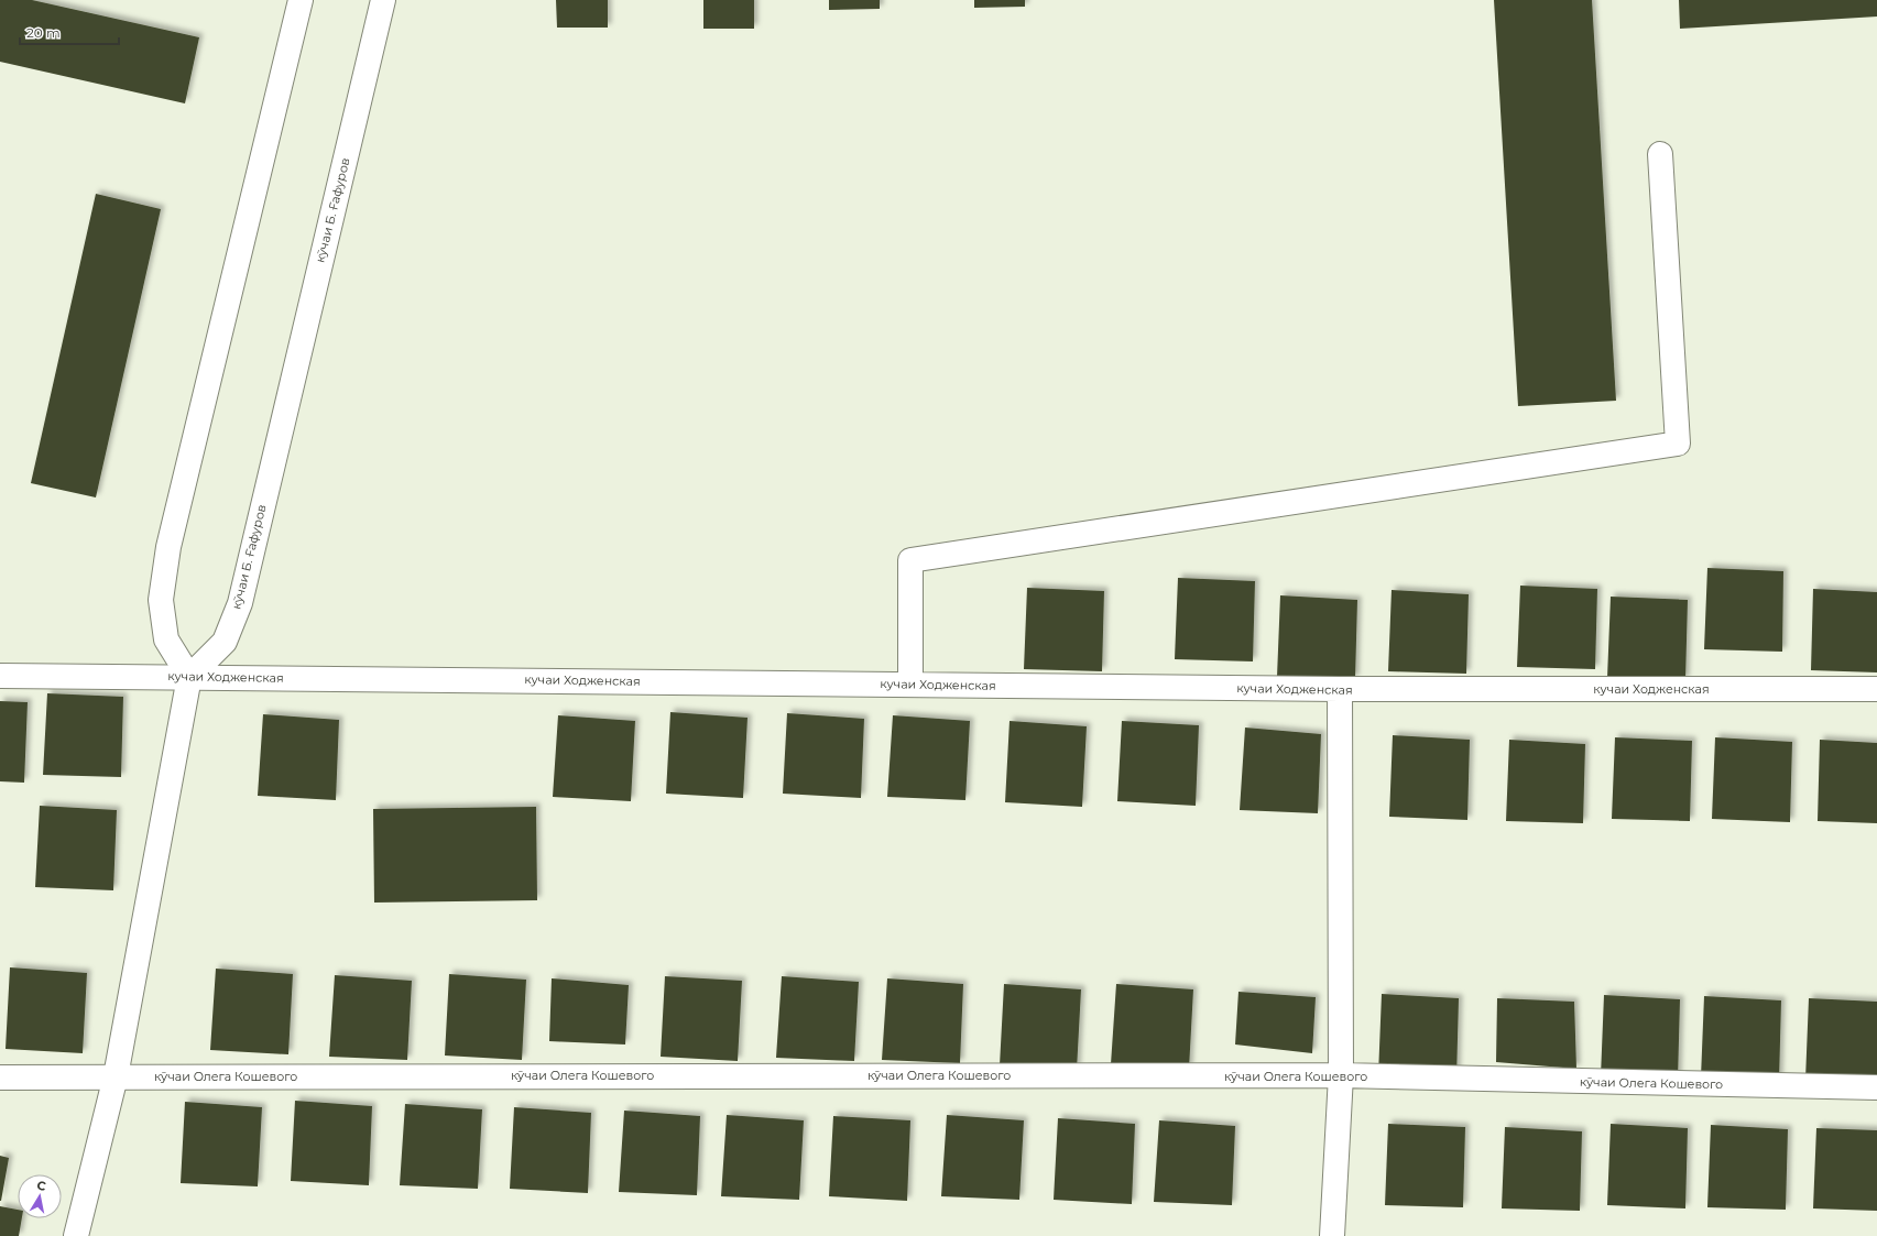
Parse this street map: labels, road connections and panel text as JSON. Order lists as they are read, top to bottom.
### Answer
{
  "streets": {
    "street": ["кӯчаи Б. Ғафуров", "кучаи Ходженская", "кӯчаи Олега Кошевого"]
  },
  "crossings": [
    ["кӯчаи Б. Ғафуров", "кучаи Ходженская"]
  ],
  "scale_bar": "20 m",
  "north": "top"
}
